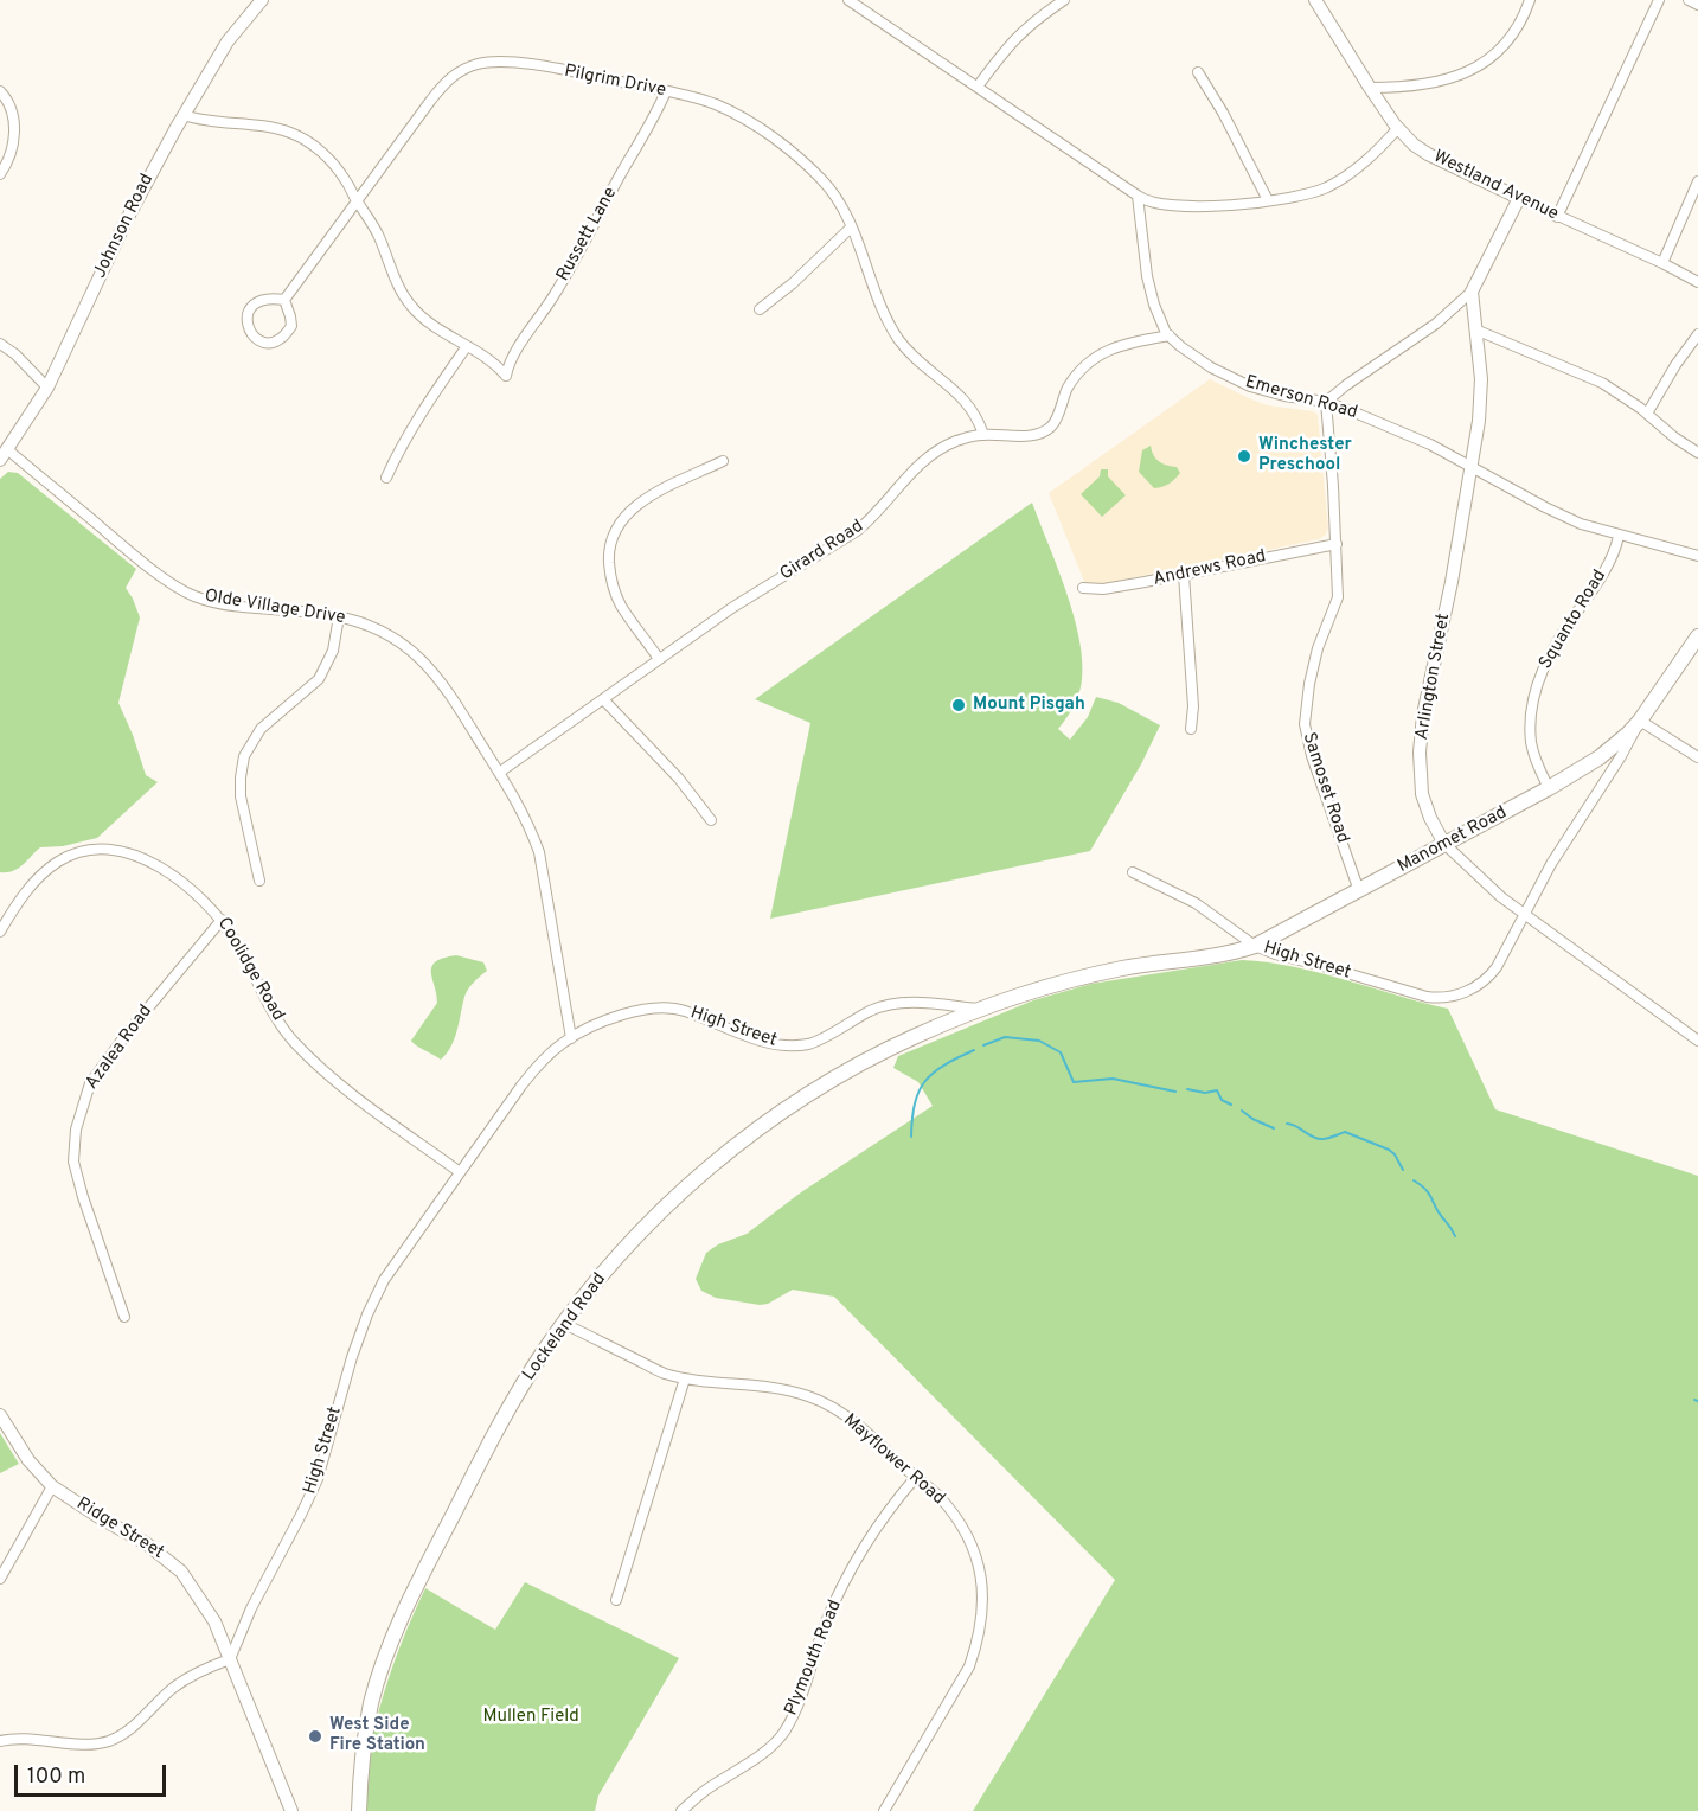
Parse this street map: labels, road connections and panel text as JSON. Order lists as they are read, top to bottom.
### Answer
{
  "streets": {
    "main road": ["Manomet Road", "High Street", "Lockeland Road"],
    "street": [
      "Pilgrim Drive",
      "Westland Avenue",
      "Johnson Road",
      "Russett Lane",
      "Emerson Road",
      "Girard Road",
      "Andrews Road",
      "Olde Village Drive",
      "Squanto Road",
      "Arlington Street",
      "Samoset Road",
      "Coolidge Road",
      "Azalea Road",
      "Mayflower Road",
      "Ridge Street",
      "Plymouth Road"
    ]
  },
  "crossings": [
    ["Pilgrim Drive", "Russett Lane"],
    ["Pilgrim Drive", "Girard Road"],
    ["Johnson Road", "Olde Village Drive"],
    ["Emerson Road", "Girard Road"],
    ["Emerson Road", "Squanto Road"],
    ["Emerson Road", "Arlington Street"],
    ["Emerson Road", "Samoset Road"],
    ["Girard Road", "Olde Village Drive"],
    ["Andrews Road", "Samoset Road"],
    ["Olde Village Drive", "High Street"],
    ["Squanto Road", "Manomet Road"],
    ["Arlington Street", "Manomet Road"],
    ["Arlington Street", "High Street"],
    ["Samoset Road", "Manomet Road"],
    ["Manomet Road", "High Street"],
    ["High Street", "Coolidge Road"],
    ["High Street", "Lockeland Road"],
    ["High Street", "Ridge Street"],
    ["Coolidge Road", "Azalea Road"],
    ["Lockeland Road", "Mayflower Road"],
    ["Mayflower Road", "Plymouth Road"]
  ],
  "parks": ["Mullen Field"],
  "places": ["Winchester Preschool", "Mount Pisgah", "West Side Fire Station"],
  "scale_bar": "100 m"
}
